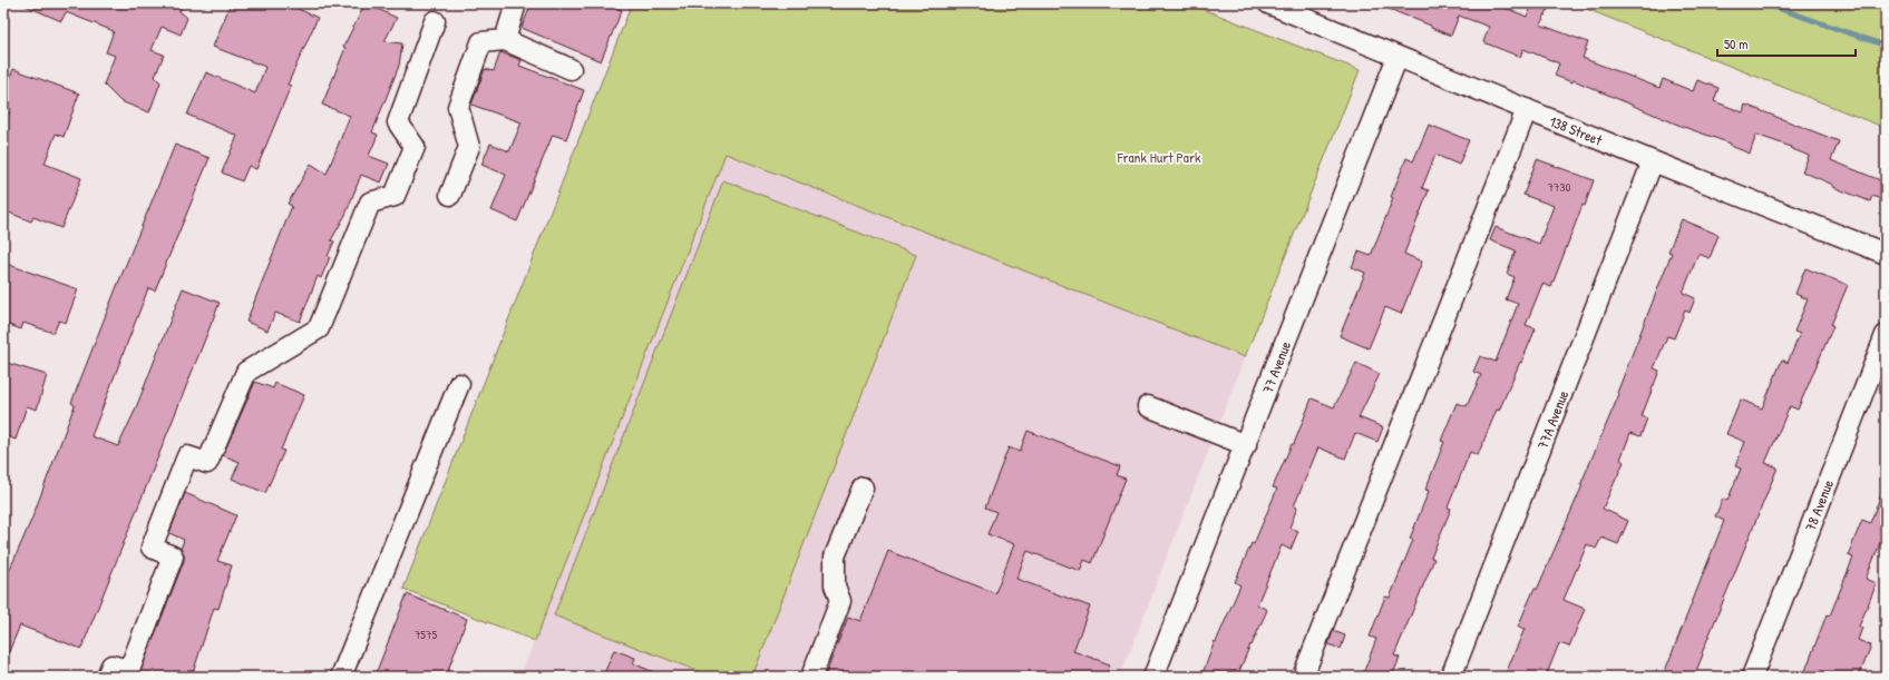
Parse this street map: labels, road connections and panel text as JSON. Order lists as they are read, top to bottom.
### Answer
{
  "streets": {
    "street": [
      "138 Street",
      "77 Avenue",
      "77A Avenue",
      "78 Avenue"
    ]
  },
  "crossings": [
    ["138 Street", "77 Avenue"],
    ["138 Street", "77A Avenue"]
  ],
  "parks": ["Frank Hurt Park"],
  "house_numbers": ["7730", "7575"],
  "scale_bar": "50 m"
}
